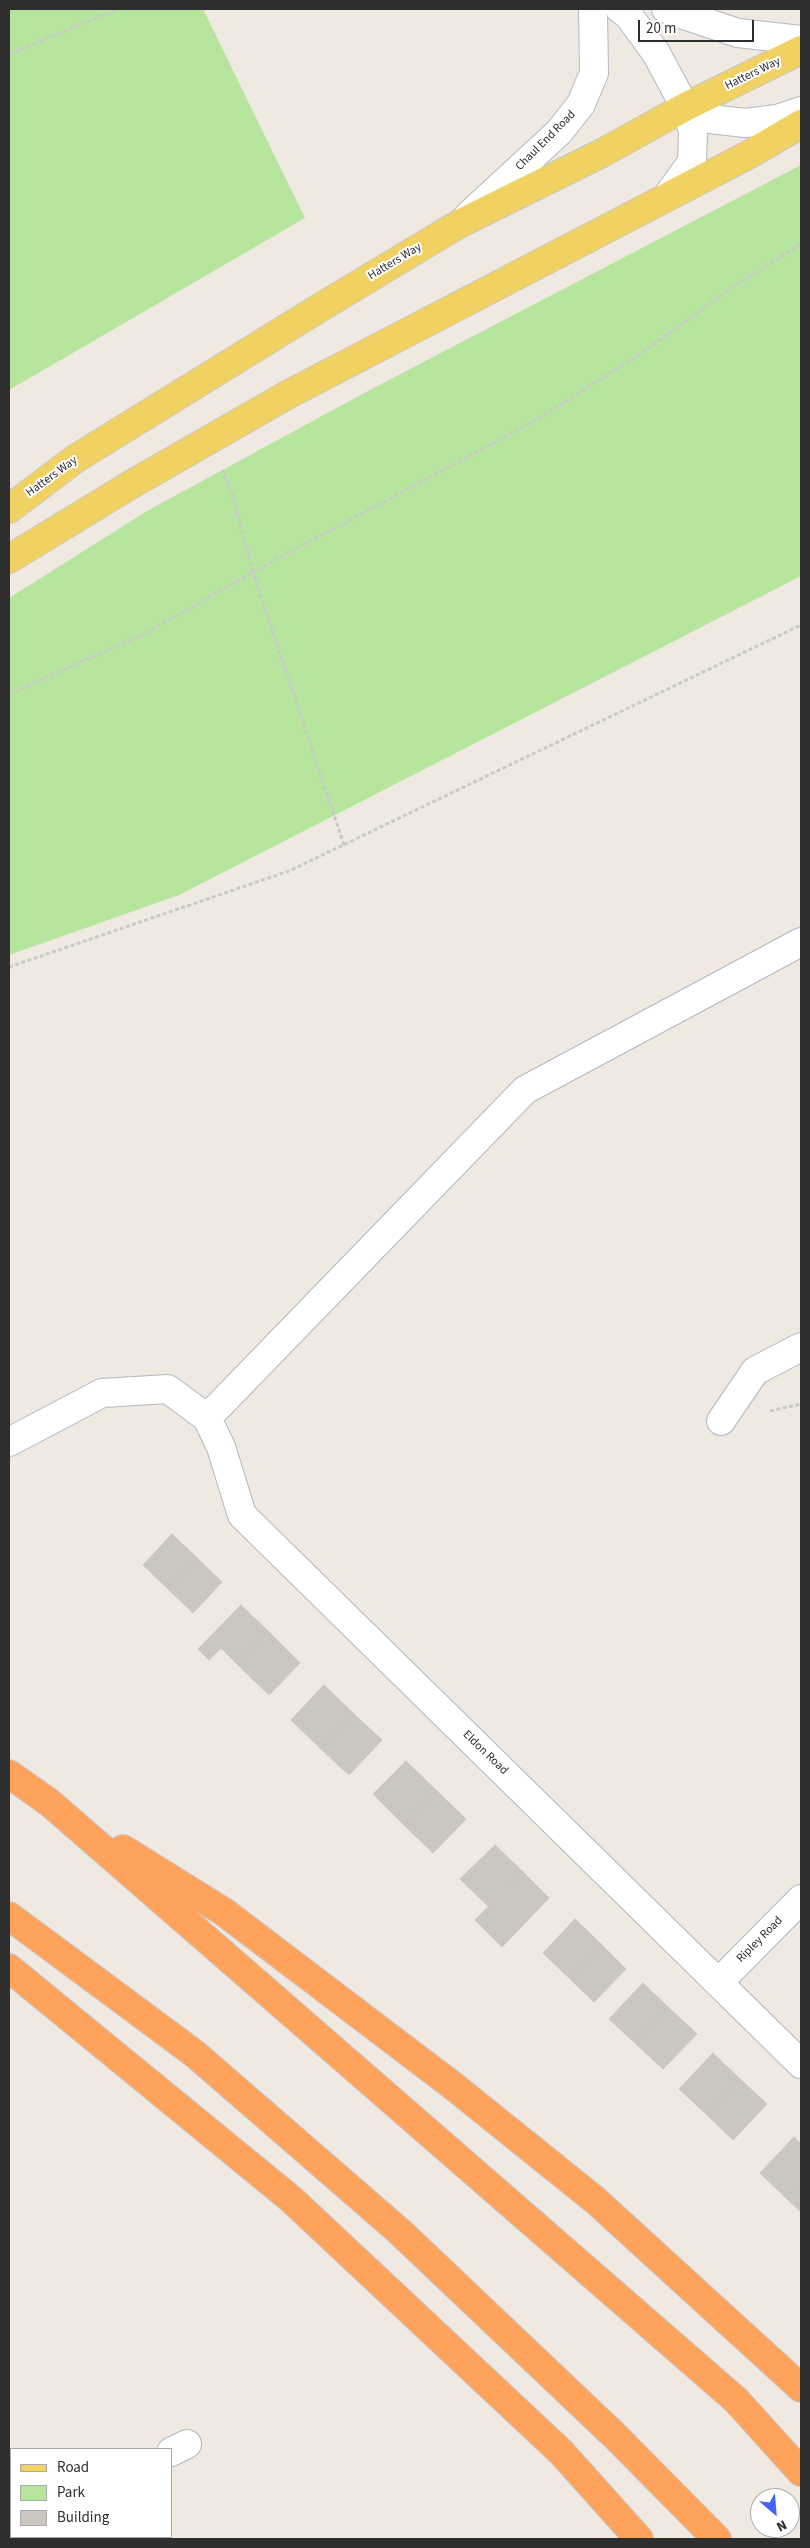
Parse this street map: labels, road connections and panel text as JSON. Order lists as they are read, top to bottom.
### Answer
{
  "streets": {
    "main road": ["Hatters Way"],
    "street": ["Chaul End Road", "Eldon Road", "Ripley Road"]
  },
  "crossings": [
    ["Hatters Way", "Chaul End Road"],
    ["Eldon Road", "Ripley Road"]
  ],
  "legend": ["Road", "Park", "Building"],
  "scale_bar": "20 m",
  "north": "bottom right"
}
